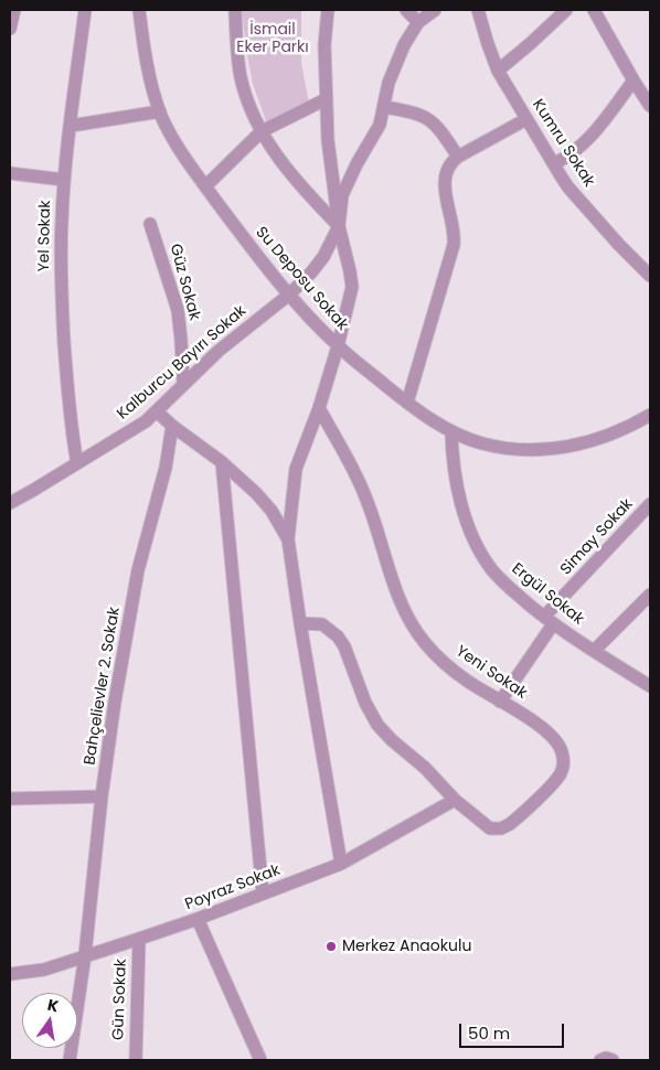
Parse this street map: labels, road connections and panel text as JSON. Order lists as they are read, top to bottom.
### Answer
{
  "streets": {
    "street": [
      "Kumru Sokak",
      "Yel Sokak",
      "Su Deposu Sokak",
      "Güz Sokak",
      "Kalburcu Bayırı Sokak",
      "Simay Sokak",
      "Ergül Sokak",
      "Yeni Sokak",
      "Bahçelievler 2. Sokak",
      "Poyraz Sokak",
      "Gün Sokak"
    ]
  },
  "crossings": [
    ["Yel Sokak", "Kalburcu Bayırı Sokak"],
    ["Su Deposu Sokak", "Kalburcu Bayırı Sokak"],
    ["Su Deposu Sokak", "Ergül Sokak"],
    ["Güz Sokak", "Kalburcu Bayırı Sokak"],
    ["Simay Sokak", "Ergül Sokak"],
    ["Simay Sokak", "Yeni Sokak"],
    ["Yeni Sokak", "Poyraz Sokak"],
    ["Bahçelievler 2. Sokak", "Poyraz Sokak"],
    ["Poyraz Sokak", "Gün Sokak"]
  ],
  "parks": ["İsmail Eker Parkı"],
  "places": ["Merkez Anaokulu"],
  "scale_bar": "50 m",
  "north": "top"
}
